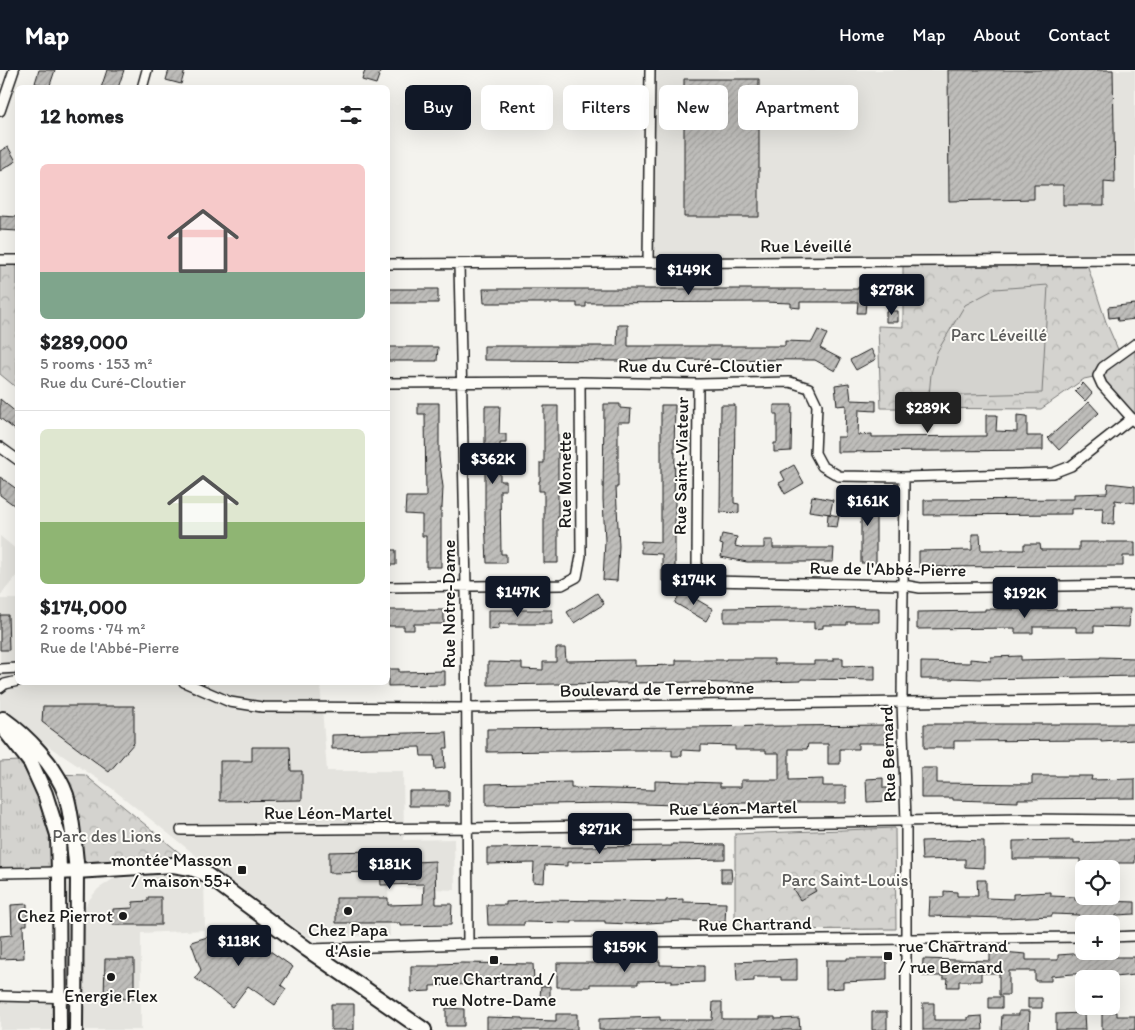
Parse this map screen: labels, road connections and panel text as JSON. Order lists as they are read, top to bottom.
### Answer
{
  "streets": {
    "street": [
      "Rue Léveillé",
      "Rue du Curé-Cloutier",
      "Rue Saint-Viateur",
      "Rue Monette",
      "Rue de l'Abbé-Pierre",
      "Rue Notre-Dame",
      "Boulevard de Terrebonne",
      "Rue Bernard",
      "Rue Léon-Martel",
      "Rue Chartrand"
    ]
  },
  "crossings": [
    ["Rue Léveillé", "Rue Notre-Dame"],
    ["Rue du Curé-Cloutier", "Rue Saint-Viateur"],
    ["Rue du Curé-Cloutier", "Rue Monette"],
    ["Rue du Curé-Cloutier", "Rue Notre-Dame"],
    ["Rue du Curé-Cloutier", "Rue Bernard"],
    ["Rue Saint-Viateur", "Rue de l'Abbé-Pierre"],
    ["Rue Monette", "Rue Notre-Dame"],
    ["Rue de l'Abbé-Pierre", "Rue Bernard"],
    ["Rue Notre-Dame", "Boulevard de Terrebonne"],
    ["Rue Notre-Dame", "Rue Léon-Martel"],
    ["Rue Notre-Dame", "Rue Chartrand"],
    ["Boulevard de Terrebonne", "Rue Bernard"],
    ["Rue Bernard", "Rue Léon-Martel"],
    ["Rue Bernard", "Rue Chartrand"]
  ],
  "parks": ["Parc Léveillé", "Parc des Lions", "Parc Saint-Louis"],
  "places": {
    "transit": ["montée Masson / maison 55+", "rue Chartrand / rue Bernard", "rue Chartrand / rue Notre-Dame"],
    "other": ["Chez Papa d'Asie", "Chez Pierrot", "Energie Flex"]
  },
  "page": {
    "header": "Map",
    "nav": [
      "Home",
      "Map",
      "About",
      "Contact"
    ],
    "chip": [
      "Buy",
      "Rent",
      "Filters",
      "New",
      "Apartment"
    ],
    "heading": "12 homes",
    "list": [
      {
        "name": "$289,000",
        "note": "5 rooms · 153 m² · Rue du Curé-Cloutier"
      },
      {
        "name": "$174,000",
        "note": "2 rooms · 74 m² · Rue de l'Abbé-Pierre"
      }
    ],
    "price": [
      "$149K",
      "$278K",
      "$289K",
      "$362K",
      "$161K",
      "$174K",
      "$147K",
      "$192K",
      "$271K",
      "$181K",
      "$118K",
      "$159K"
    ],
    "map_buttons": ["+", "−"]
  }
}
